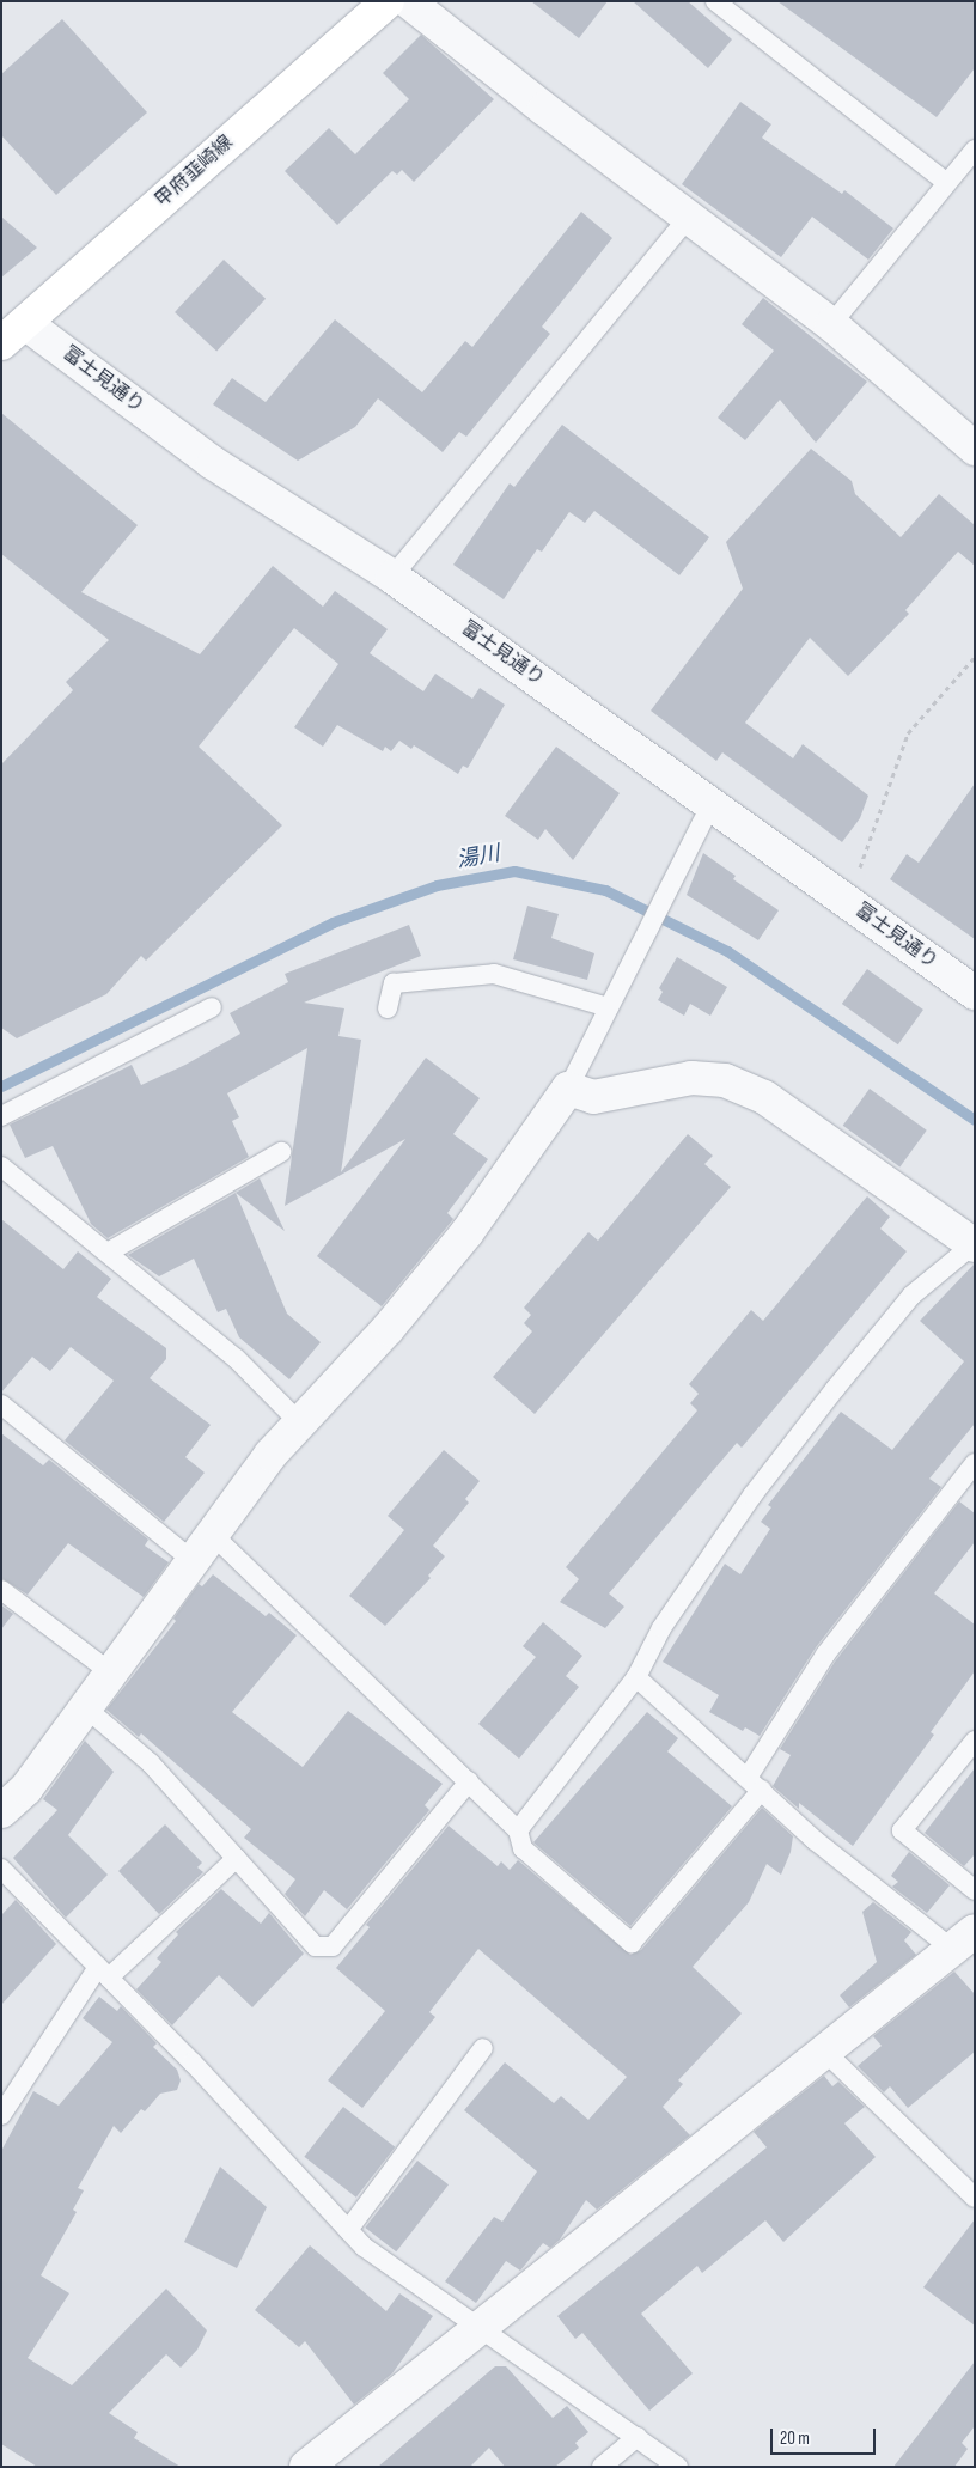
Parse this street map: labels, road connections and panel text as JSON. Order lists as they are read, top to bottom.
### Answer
{
  "streets": {
    "main road": ["甲府韮崎線"],
    "street": ["富士見通り"]
  },
  "crossings": [
    ["甲府韮崎線", "富士見通り"]
  ],
  "water": ["湯川"],
  "scale_bar": "20 m"
}
